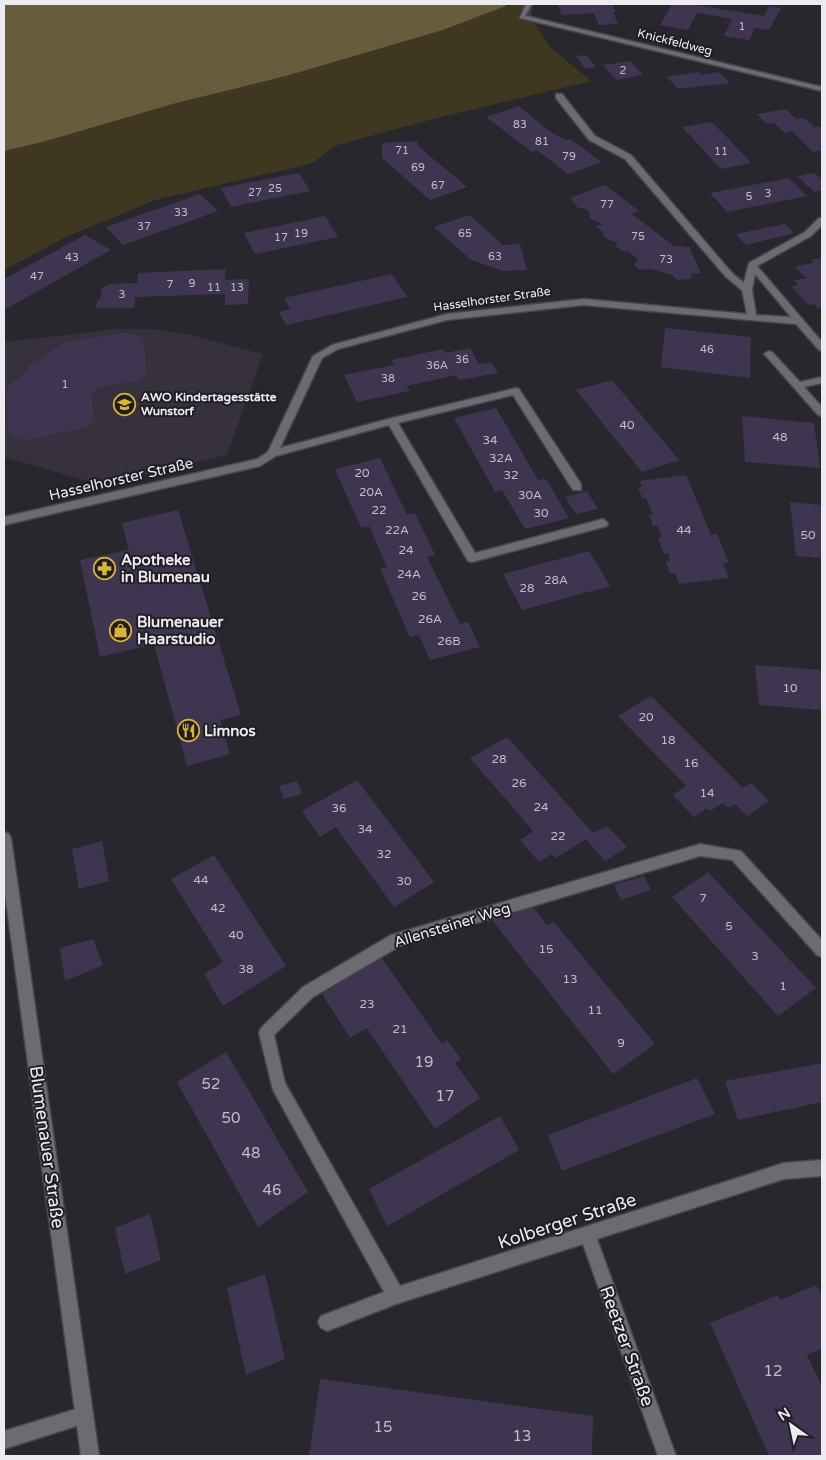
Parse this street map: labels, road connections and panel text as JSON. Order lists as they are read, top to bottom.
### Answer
{
  "streets": {
    "street": [
      "Knickfeldweg",
      "Hasselhorster Straße",
      "Allensteiner Weg",
      "Blumenauer Straße",
      "Kolberger Straße",
      "Reetzer Straße"
    ]
  },
  "crossings": [
    ["Allensteiner Weg", "Kolberger Straße"],
    ["Kolberger Straße", "Reetzer Straße"]
  ],
  "places": {
    "school or university": ["AWO Kindertagesstätte Wunstorf"],
    "pharmacy": ["Apotheke in Blumenau"],
    "shop": ["Blumenauer Haarstudio"],
    "restaurant": ["Limnos"]
  },
  "house_numbers": [
    "1",
    "2",
    "83",
    "81",
    "71",
    "11",
    "79",
    "69",
    "67",
    "25",
    "27",
    "3",
    "5",
    "77",
    "33",
    "37",
    "19",
    "65",
    "75",
    "17",
    "63",
    "43",
    "73",
    "47",
    "9",
    "7",
    "11",
    "13",
    "3",
    "46",
    "36",
    "36A",
    "38",
    "1",
    "40",
    "48",
    "34",
    "32A",
    "20",
    "32",
    "20A",
    "30A",
    "22",
    "30",
    "22A",
    "44",
    "50",
    "24",
    "24A",
    "28A",
    "28",
    "26",
    "26A",
    "26B",
    "10",
    "20",
    "18",
    "28",
    "16",
    "26",
    "14",
    "24",
    "36",
    "34",
    "22",
    "32",
    "44",
    "30",
    "7",
    "42",
    "5",
    "40",
    "15",
    "3",
    "38",
    "13",
    "1",
    "23",
    "11",
    "21",
    "9",
    "19",
    "52",
    "17",
    "50",
    "48",
    "46",
    "12",
    "15",
    "13"
  ],
  "north": "top left"
}
